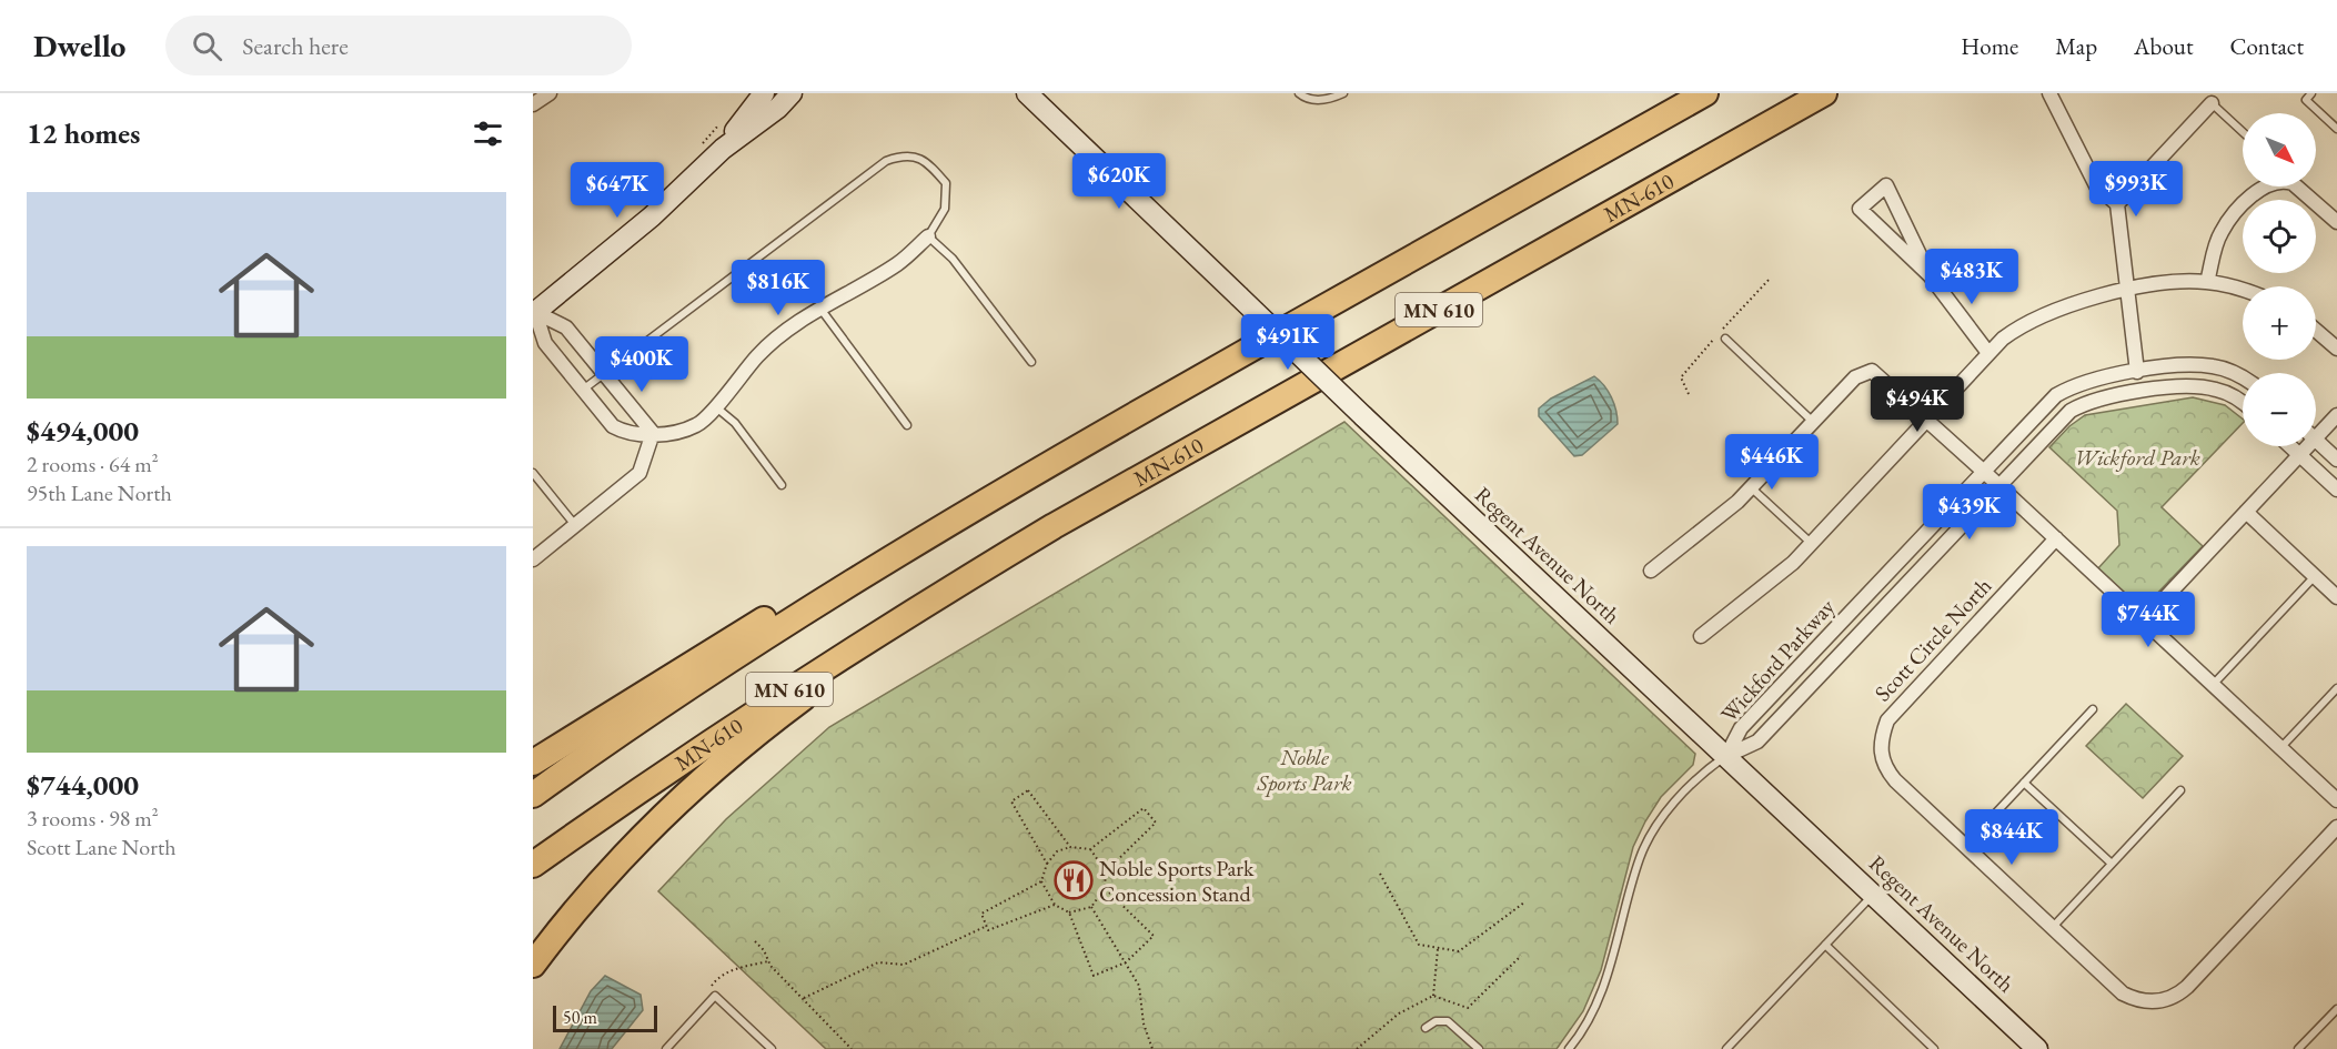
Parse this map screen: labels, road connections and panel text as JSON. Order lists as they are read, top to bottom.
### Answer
{
  "streets": {
    "highway": ["MN-610", "MN 610"],
    "street": ["Regent Avenue North", "Scott Circle North", "Wickford Parkway"]
  },
  "crossings": [
    ["Regent Avenue North", "Wickford Parkway"]
  ],
  "parks": ["Wickford Park", "Noble Sports Park"],
  "places": {
    "restaurant": ["Noble Sports Park Concession Stand"]
  },
  "scale_bar": "50 m",
  "north": "bottom right",
  "page": {
    "header": "Dwello",
    "search": "Search here",
    "nav": [
      "Home",
      "Map",
      "About",
      "Contact"
    ],
    "heading": "12 homes",
    "map_buttons": ["+", "−"],
    "price": [
      "$620K",
      "$993K",
      "$647K",
      "$483K",
      "$816K",
      "$491K",
      "$400K",
      "$494K",
      "$446K",
      "$439K",
      "$744K",
      "$844K"
    ],
    "list": [
      {
        "name": "$494,000",
        "note": "2 rooms · 64 m² · 95th Lane North"
      },
      {
        "name": "$744,000",
        "note": "3 rooms · 98 m² · Scott Lane North"
      }
    ],
    "scale": "50 m"
  }
}
